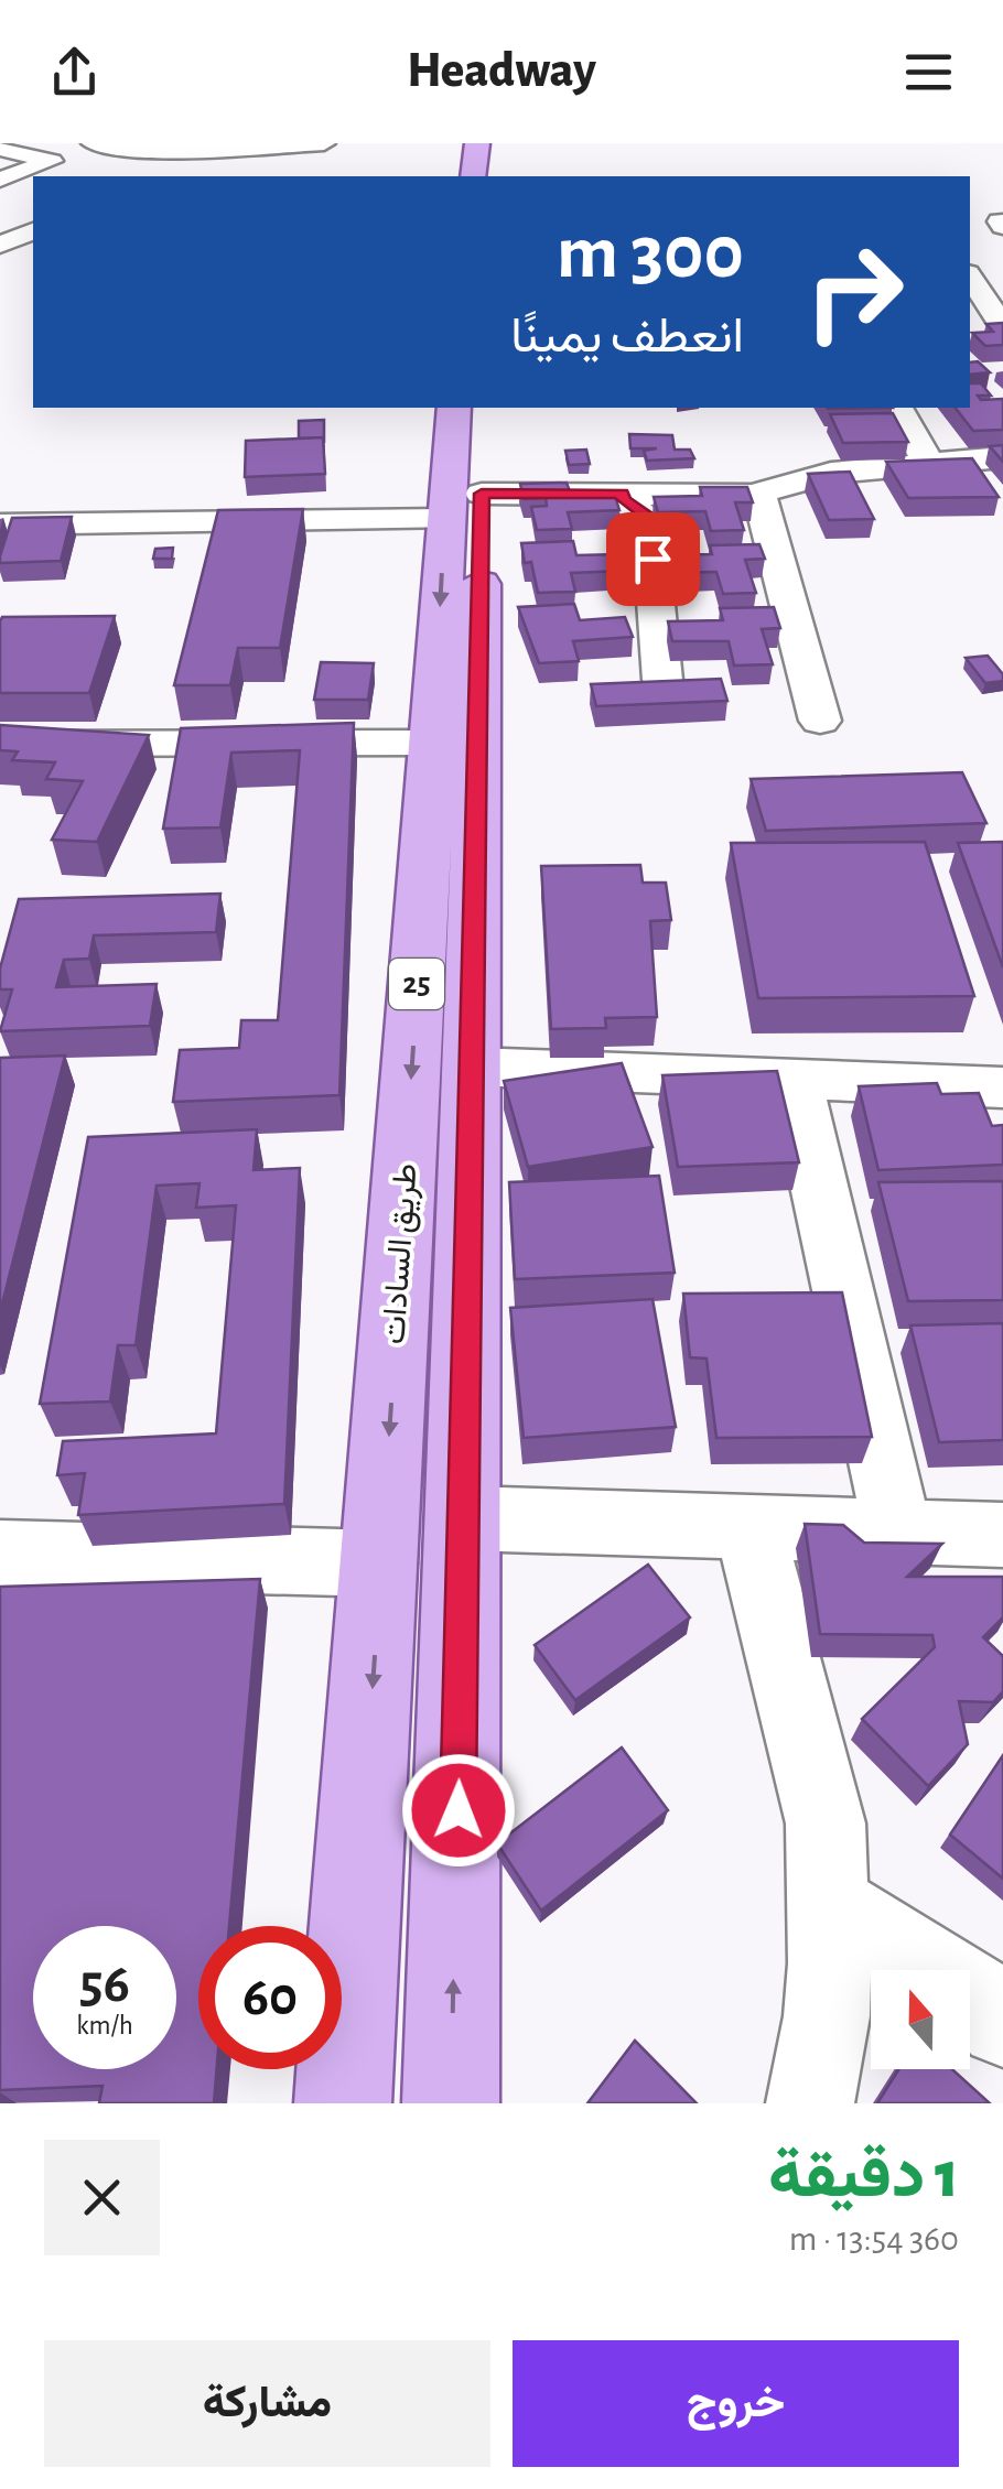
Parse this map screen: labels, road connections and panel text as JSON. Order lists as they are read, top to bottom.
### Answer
{
  "streets": {
    "main road": ["25", "طريق السادات"]
  },
  "north": "top",
  "page": {
    "header": "Headway",
    "turn": ["300 m", "انعطف يمينًا"],
    "speed": "56 km/h",
    "limit": "60",
    "heading": ["1 دقيقة", "360 m · 13:54"],
    "buttons": ["خروج", "مشاركة"]
  }
}
